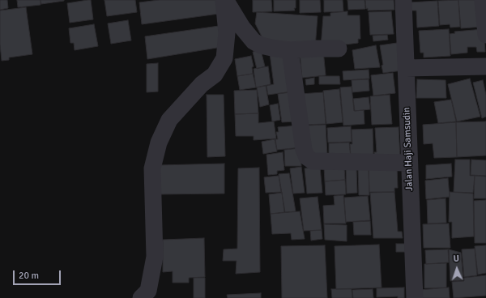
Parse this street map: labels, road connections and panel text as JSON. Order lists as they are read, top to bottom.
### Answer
{
  "streets": {
    "street": ["Jalan Haji Samsudin"]
  },
  "scale_bar": "20 m",
  "north": "top"
}
